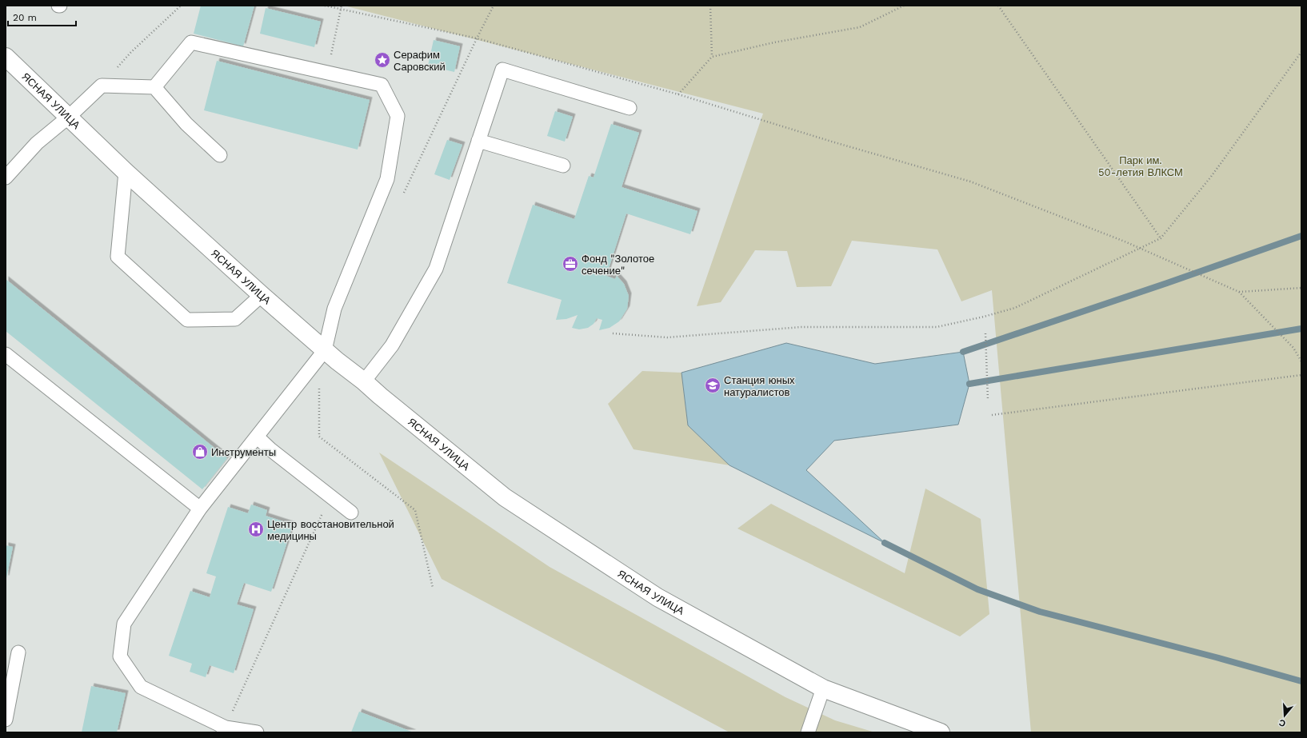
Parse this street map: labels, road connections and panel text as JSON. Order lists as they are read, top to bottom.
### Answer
{
  "streets": {
    "street": ["ЯСНАЯ УЛИЦА"]
  },
  "parks": ["Парк им. 50-летия ВЛКСМ"],
  "places": {
    "place": ["Серафим Саровский"],
    "office": ["Фонд \"Золотое сечение\""],
    "school or university": ["Станция юных натуралистов"],
    "shop": ["Инструменты"],
    "hospital": ["Центр восстановительной медицины"]
  },
  "scale_bar": "20 m",
  "north": "bottom"
}
